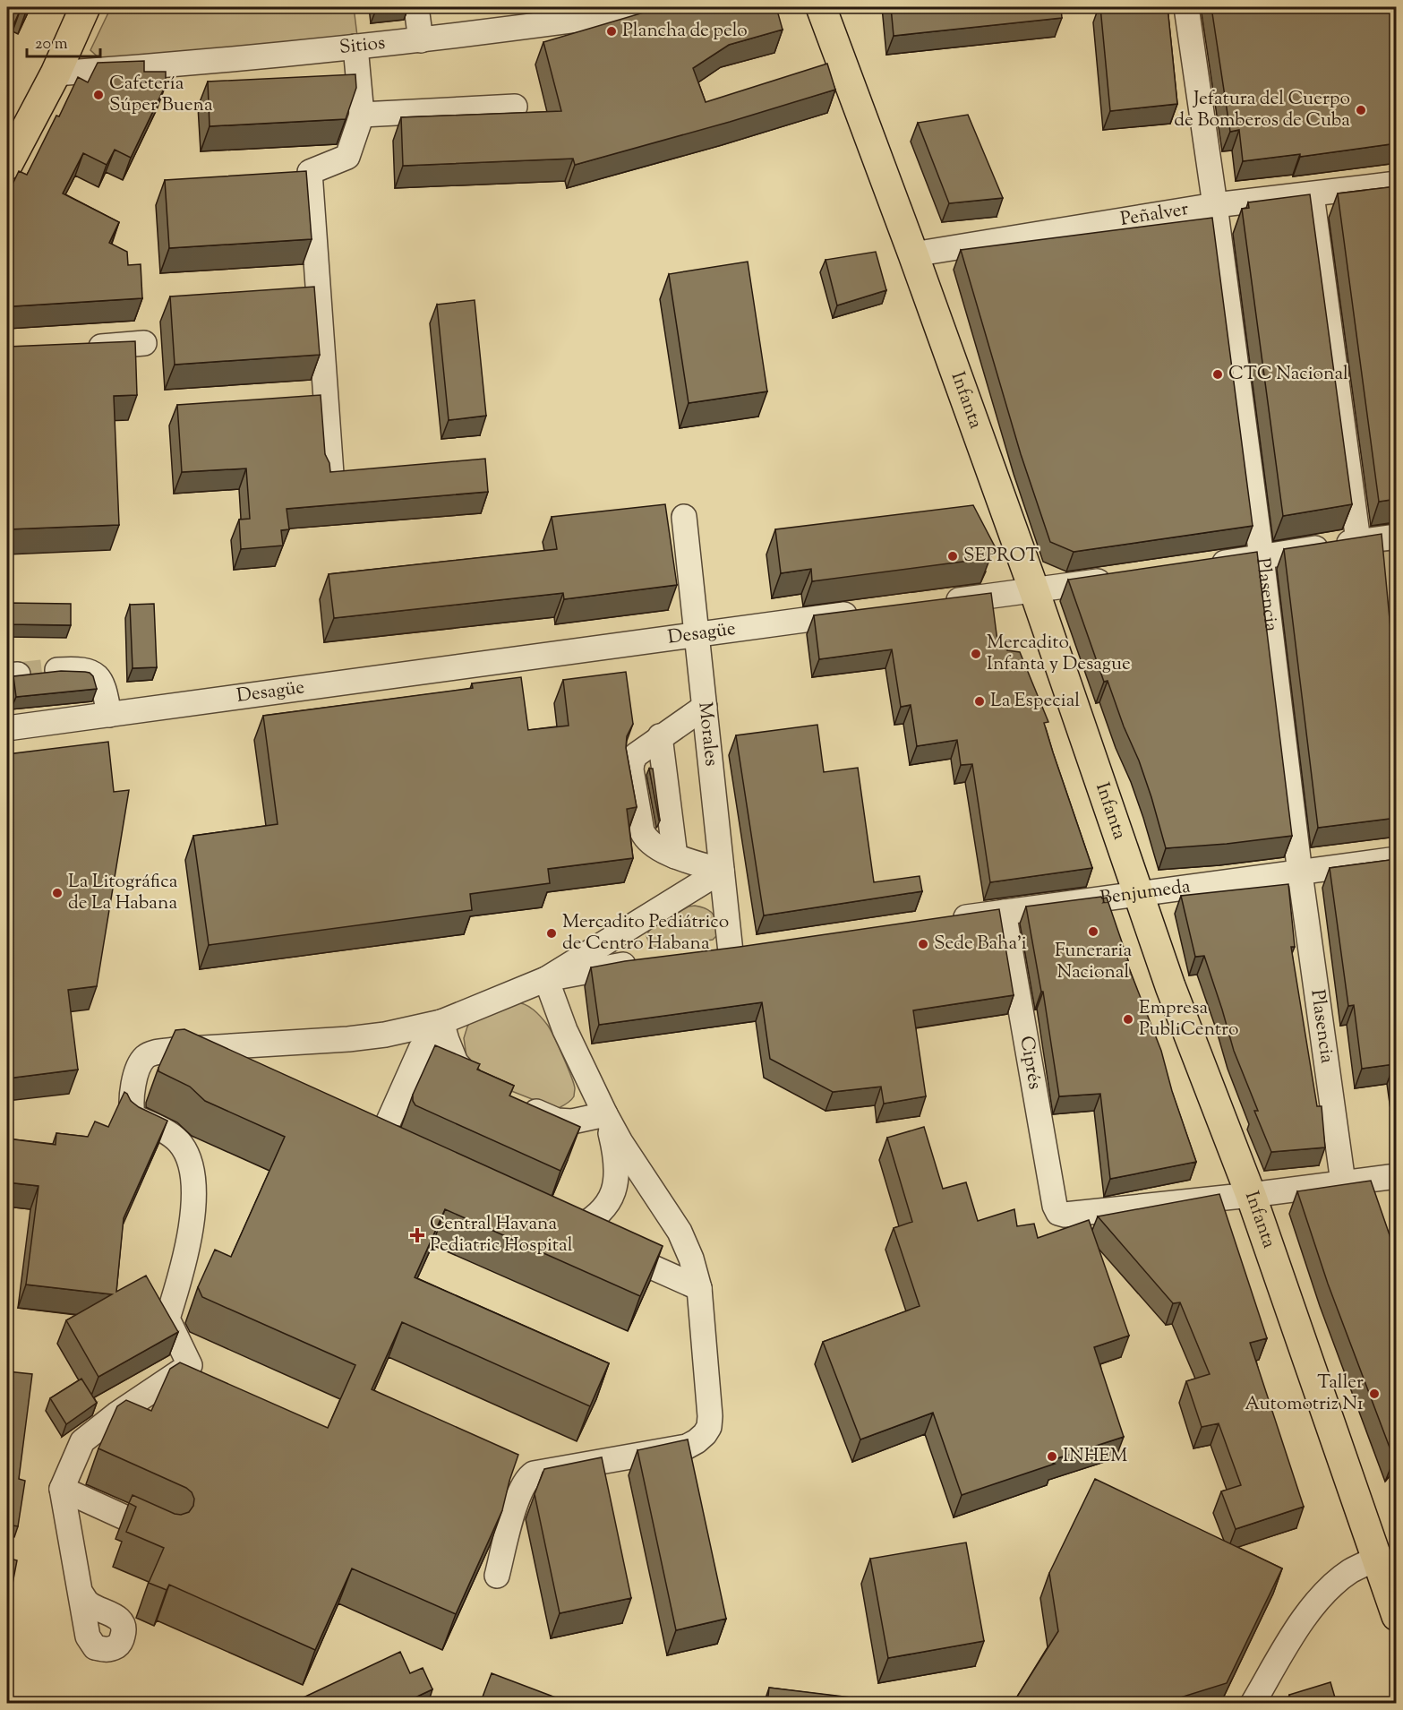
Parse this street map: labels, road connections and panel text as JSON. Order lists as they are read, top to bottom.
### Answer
{
  "streets": {
    "main road": ["Infanta"],
    "street": [
      "Sitios",
      "Peñalver",
      "Plasencia",
      "Desagüe",
      "Morales",
      "Benjumeda",
      "Ciprés"
    ]
  },
  "crossings": [
    ["Peñalver", "Infanta"],
    ["Peñalver", "Plasencia"],
    ["Infanta", "Benjumeda"],
    ["Infanta", "Ciprés"],
    ["Plasencia", "Benjumeda"],
    ["Desagüe", "Morales"],
    ["Benjumeda", "Ciprés"]
  ],
  "places": {
    "other": [
      "Plancha de pelo",
      "Cafetería Súper Buena",
      "Jefatura del Cuerpo de Bomberos de Cuba",
      "CTC Nacional",
      "SEPROT",
      "Mercadito Infanta y Desague",
      "La Especial",
      "La Litográfica de La Habana",
      "Funeraria Nacional",
      "Mercadito Pediátrico de Centro Habana",
      "Sede Baha’i",
      "Empresa PubliCentro",
      "Taller Automotriz N1",
      "INHEM"
    ],
    "health": ["Central Havana Pediatric Hospital"]
  },
  "scale_bar": "20 m"
}
